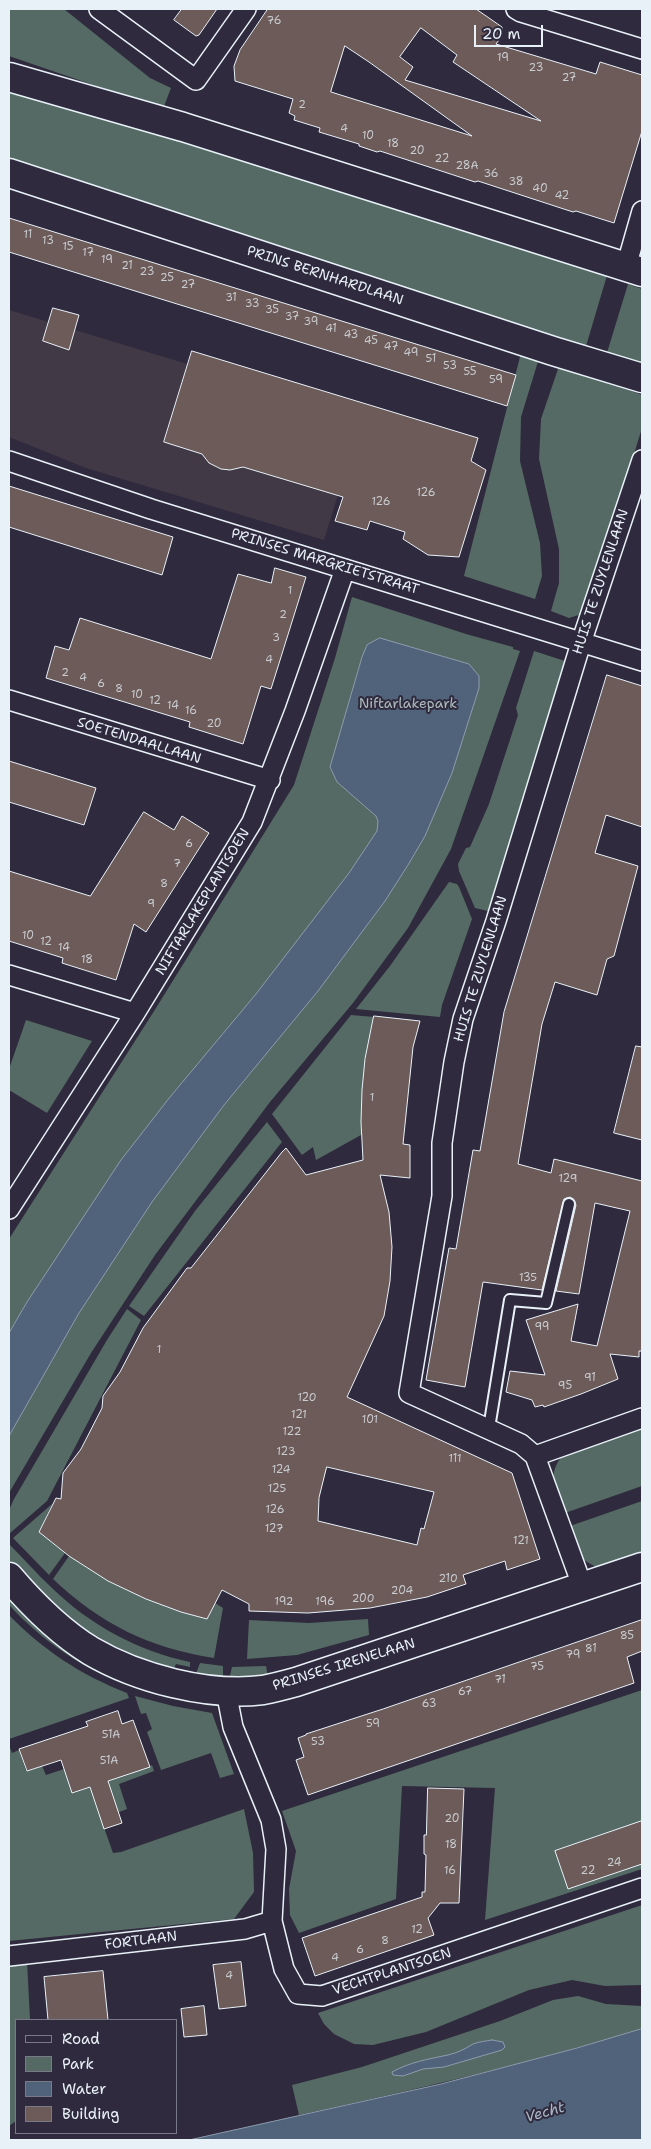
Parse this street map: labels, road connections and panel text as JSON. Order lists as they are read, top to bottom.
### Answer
{
  "streets": {
    "street": [
      "PRINS BERNHARDLAAN",
      "PRINSES MARGRIETSTRAAT",
      "HUIS TE ZUYLENLAAN",
      "SOETENDAALLAAN",
      "NIFTARLAKEPLANTSOEN",
      "PRINSES IRENELAAN",
      "FORTLAAN",
      "VECHTPLANTSOEN"
    ]
  },
  "crossings": [
    ["PRINSES MARGRIETSTRAAT", "HUIS TE ZUYLENLAAN"],
    ["PRINSES MARGRIETSTRAAT", "NIFTARLAKEPLANTSOEN"],
    ["SOETENDAALLAAN", "NIFTARLAKEPLANTSOEN"],
    ["PRINSES IRENELAAN", "VECHTPLANTSOEN"],
    ["FORTLAAN", "VECHTPLANTSOEN"]
  ],
  "water": ["Vecht"],
  "parks": ["Niftarlakepark"],
  "house_numbers": [
    "76",
    "19",
    "23",
    "27",
    "2",
    "4",
    "10",
    "18",
    "20",
    "22",
    "28A",
    "36",
    "38",
    "40",
    "42",
    "11",
    "13",
    "15",
    "17",
    "19",
    "21",
    "23",
    "25",
    "27",
    "31",
    "33",
    "35",
    "37",
    "39",
    "41",
    "43",
    "45",
    "47",
    "49",
    "51",
    "53",
    "55",
    "59",
    "126",
    "126",
    "1",
    "2",
    "3",
    "4",
    "2",
    "4",
    "6",
    "8",
    "10",
    "12",
    "14",
    "16",
    "20",
    "6",
    "7",
    "8",
    "9",
    "10",
    "12",
    "14",
    "18",
    "1",
    "129",
    "135",
    "99",
    "1",
    "91",
    "95",
    "120",
    "121",
    "101",
    "122",
    "123",
    "111",
    "124",
    "125",
    "126",
    "127",
    "121",
    "210",
    "204",
    "200",
    "192",
    "196",
    "85",
    "81",
    "79",
    "75",
    "71",
    "67",
    "63",
    "59",
    "51A",
    "53",
    "51A",
    "20",
    "18",
    "24",
    "16",
    "22",
    "12",
    "8",
    "6",
    "4",
    "4"
  ],
  "legend": [
    "Road",
    "Park",
    "Water",
    "Building"
  ],
  "scale_bar": "20 m"
}
